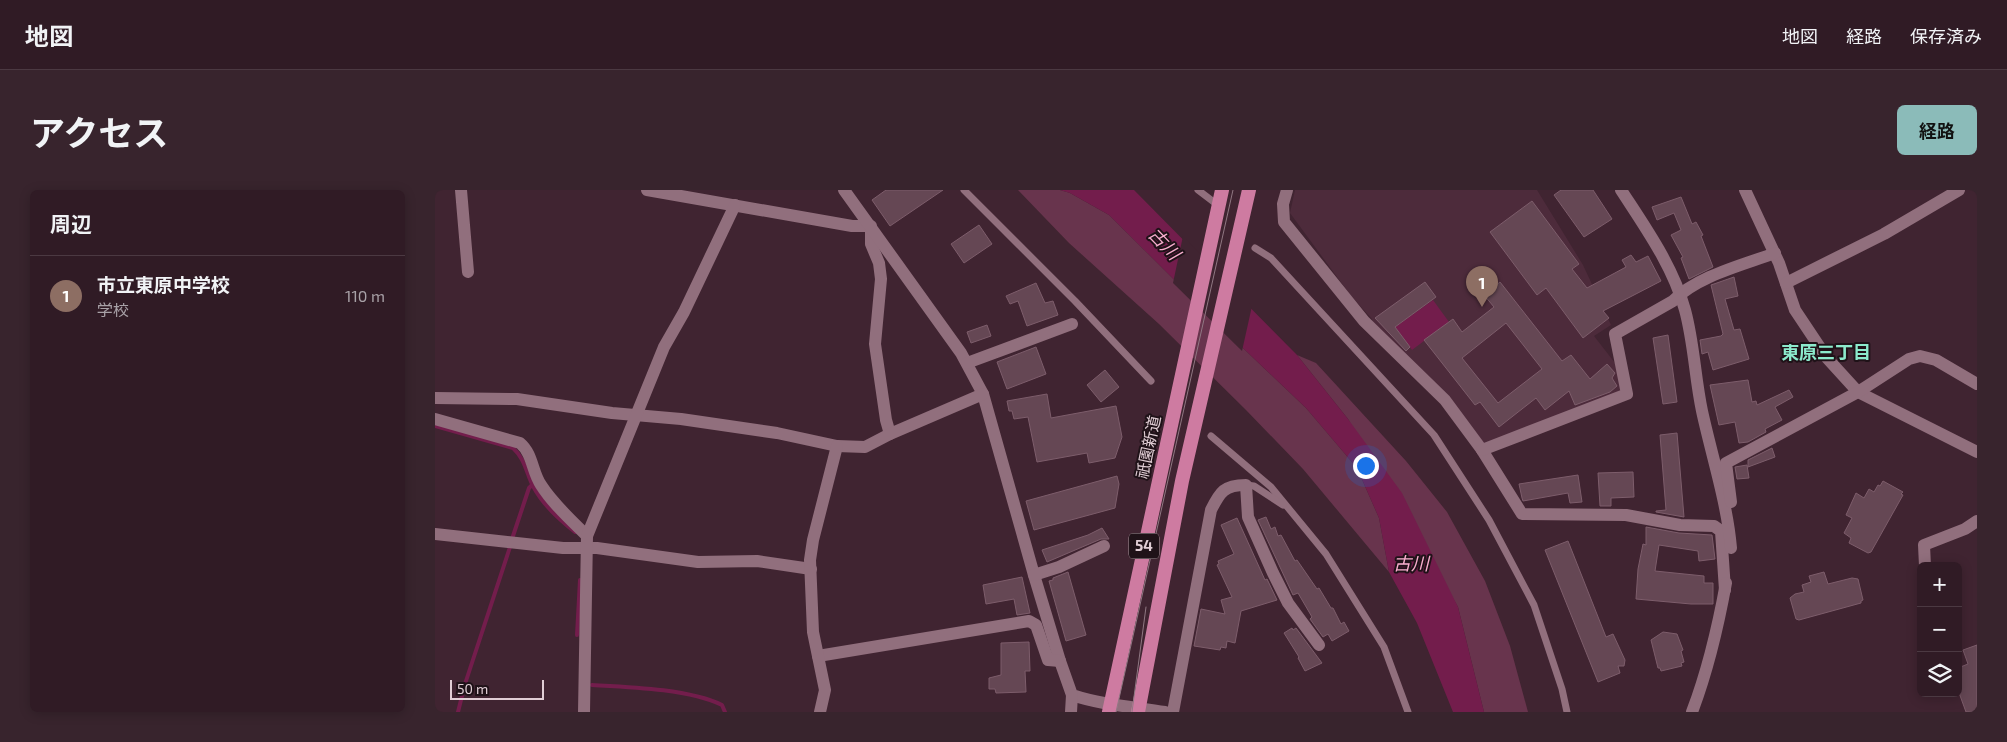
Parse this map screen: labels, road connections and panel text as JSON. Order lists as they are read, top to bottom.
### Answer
{
  "streets": {
    "highway": ["祇園新道", "54"]
  },
  "districts": ["東原三丁目"],
  "water": ["古川"],
  "scale_bar": "50 m",
  "page": {
    "header": "地図",
    "nav": ["地図", "経路", "保存済み"],
    "title": "アクセス",
    "buttons": "経路",
    "heading": "周辺",
    "list": [
      {
        "mark": "1",
        "name": "市立東原中学校",
        "note": "学校",
        "value": "110 m"
      }
    ],
    "pins": "1",
    "map_buttons": ["+", "−"],
    "scale": "50 m"
  }
}
